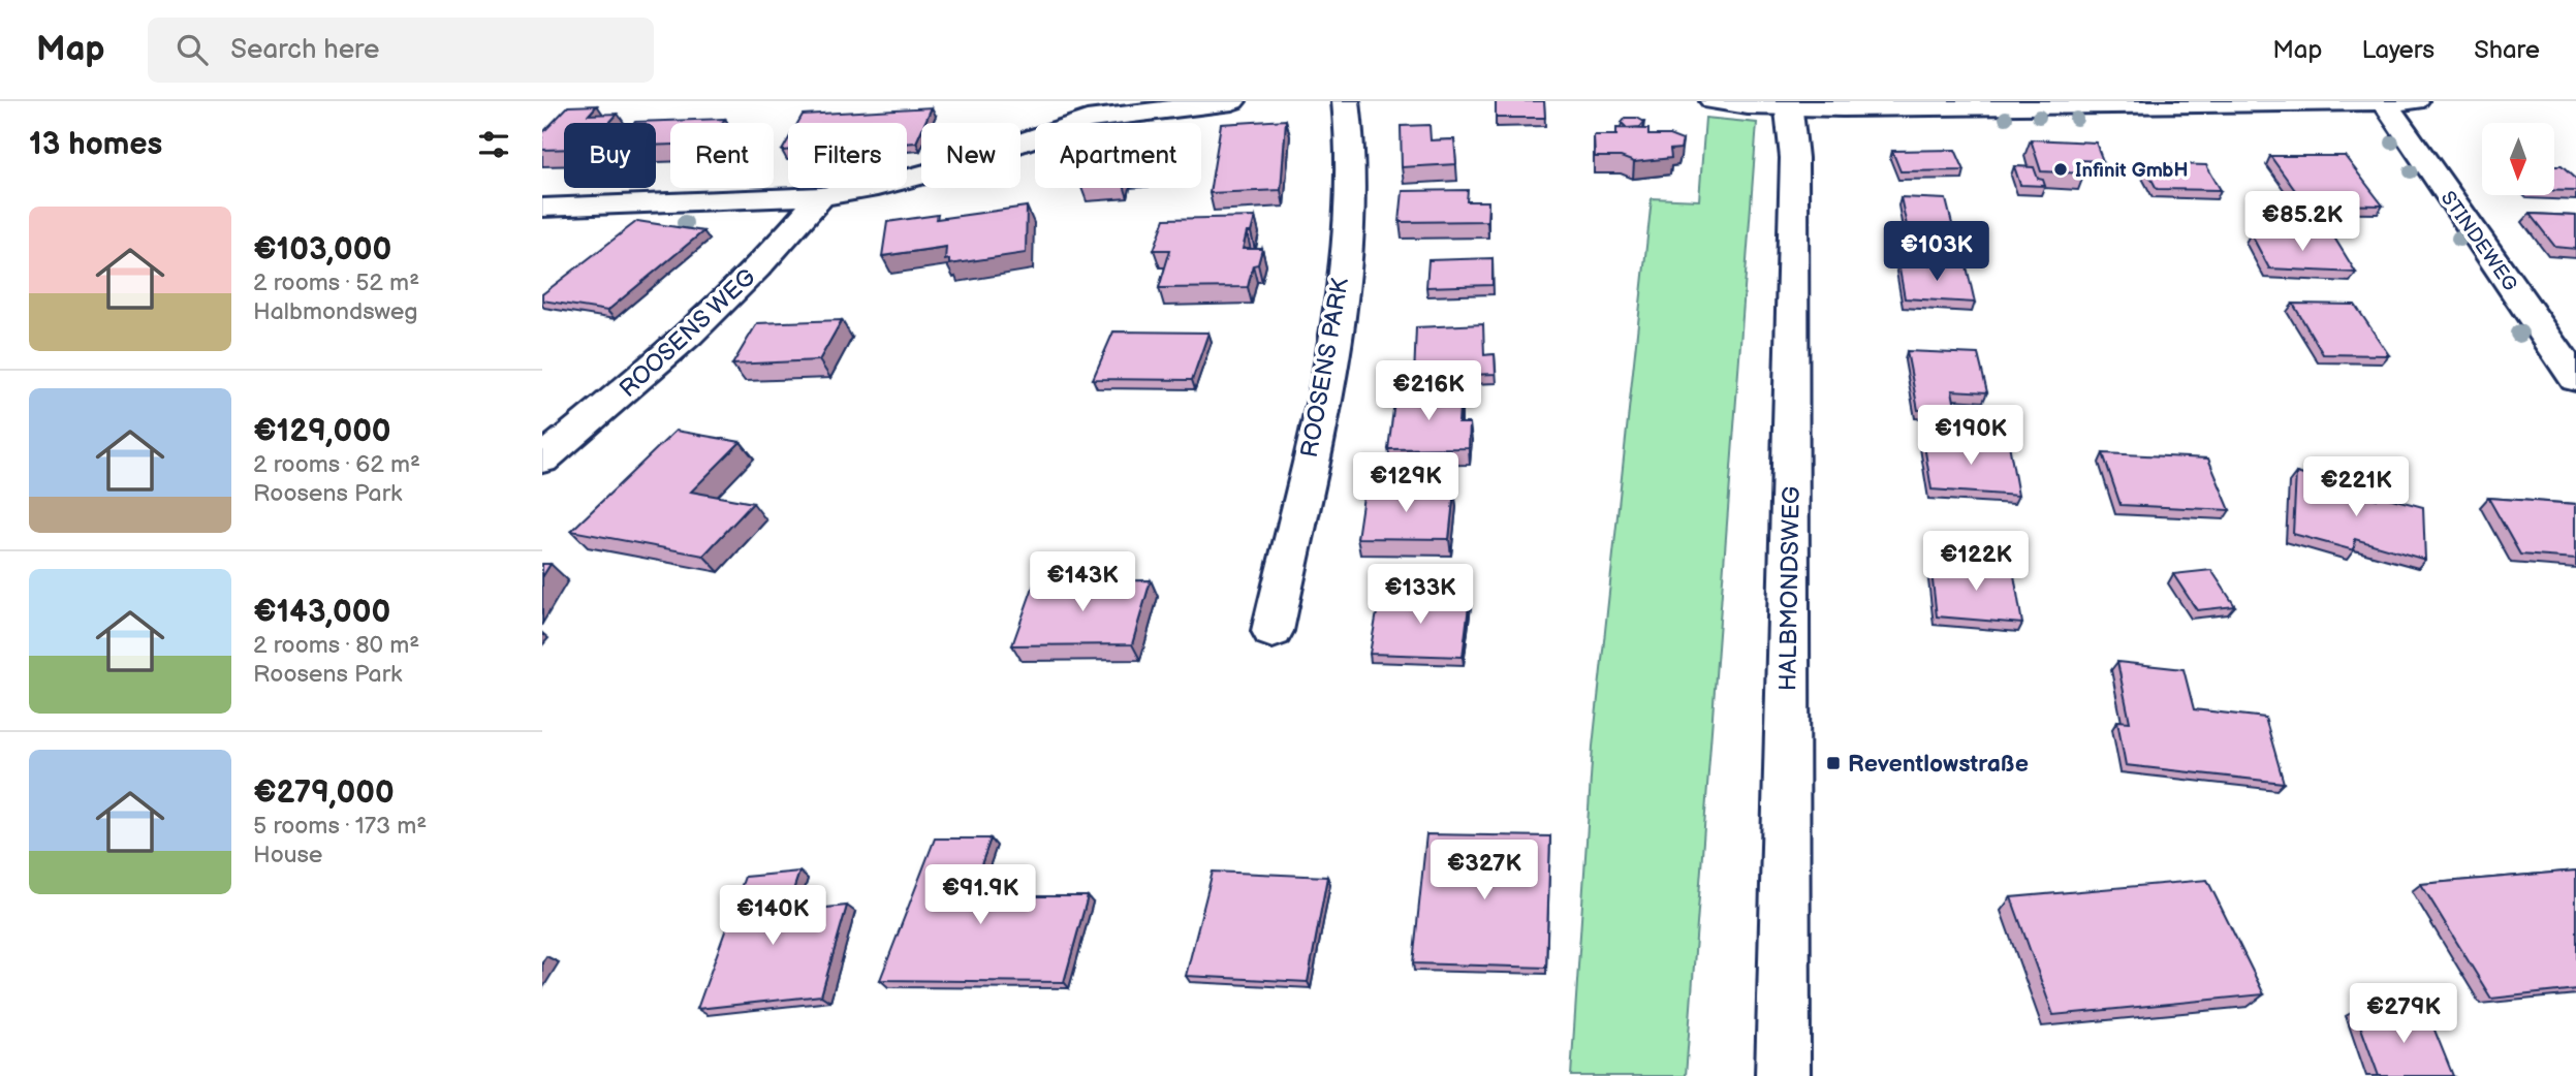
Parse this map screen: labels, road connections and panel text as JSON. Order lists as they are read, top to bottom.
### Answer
{
  "streets": {
    "street": [
      "STINDEWEG",
      "ROOSENS WEG",
      "ROOSENS PARK",
      "HALBMONDSWEG"
    ]
  },
  "places": {
    "other": ["Infinit GmbH"],
    "transit": ["Reventlowstraße"]
  },
  "north": "bottom",
  "page": {
    "header": "Map",
    "search": "Search here",
    "nav": ["Map", "Layers", "Share"],
    "heading": "13 homes",
    "chip": [
      "Buy",
      "Rent",
      "Filters",
      "New",
      "Apartment"
    ],
    "list": [
      {
        "name": "€103,000",
        "note": "2 rooms · 52 m² · Halbmondsweg"
      },
      {
        "name": "€129,000",
        "note": "2 rooms · 62 m² · Roosens Park"
      },
      {
        "name": "€143,000",
        "note": "2 rooms · 80 m² · Roosens Park"
      },
      {
        "name": "€279,000",
        "note": "5 rooms · 173 m² · House"
      }
    ],
    "price": [
      "€85.2K",
      "€103K",
      "€216K",
      "€190K",
      "€129K",
      "€221K",
      "€122K",
      "€143K",
      "€133K",
      "€327K",
      "€91.9K",
      "€140K",
      "€279K"
    ]
  }
}
